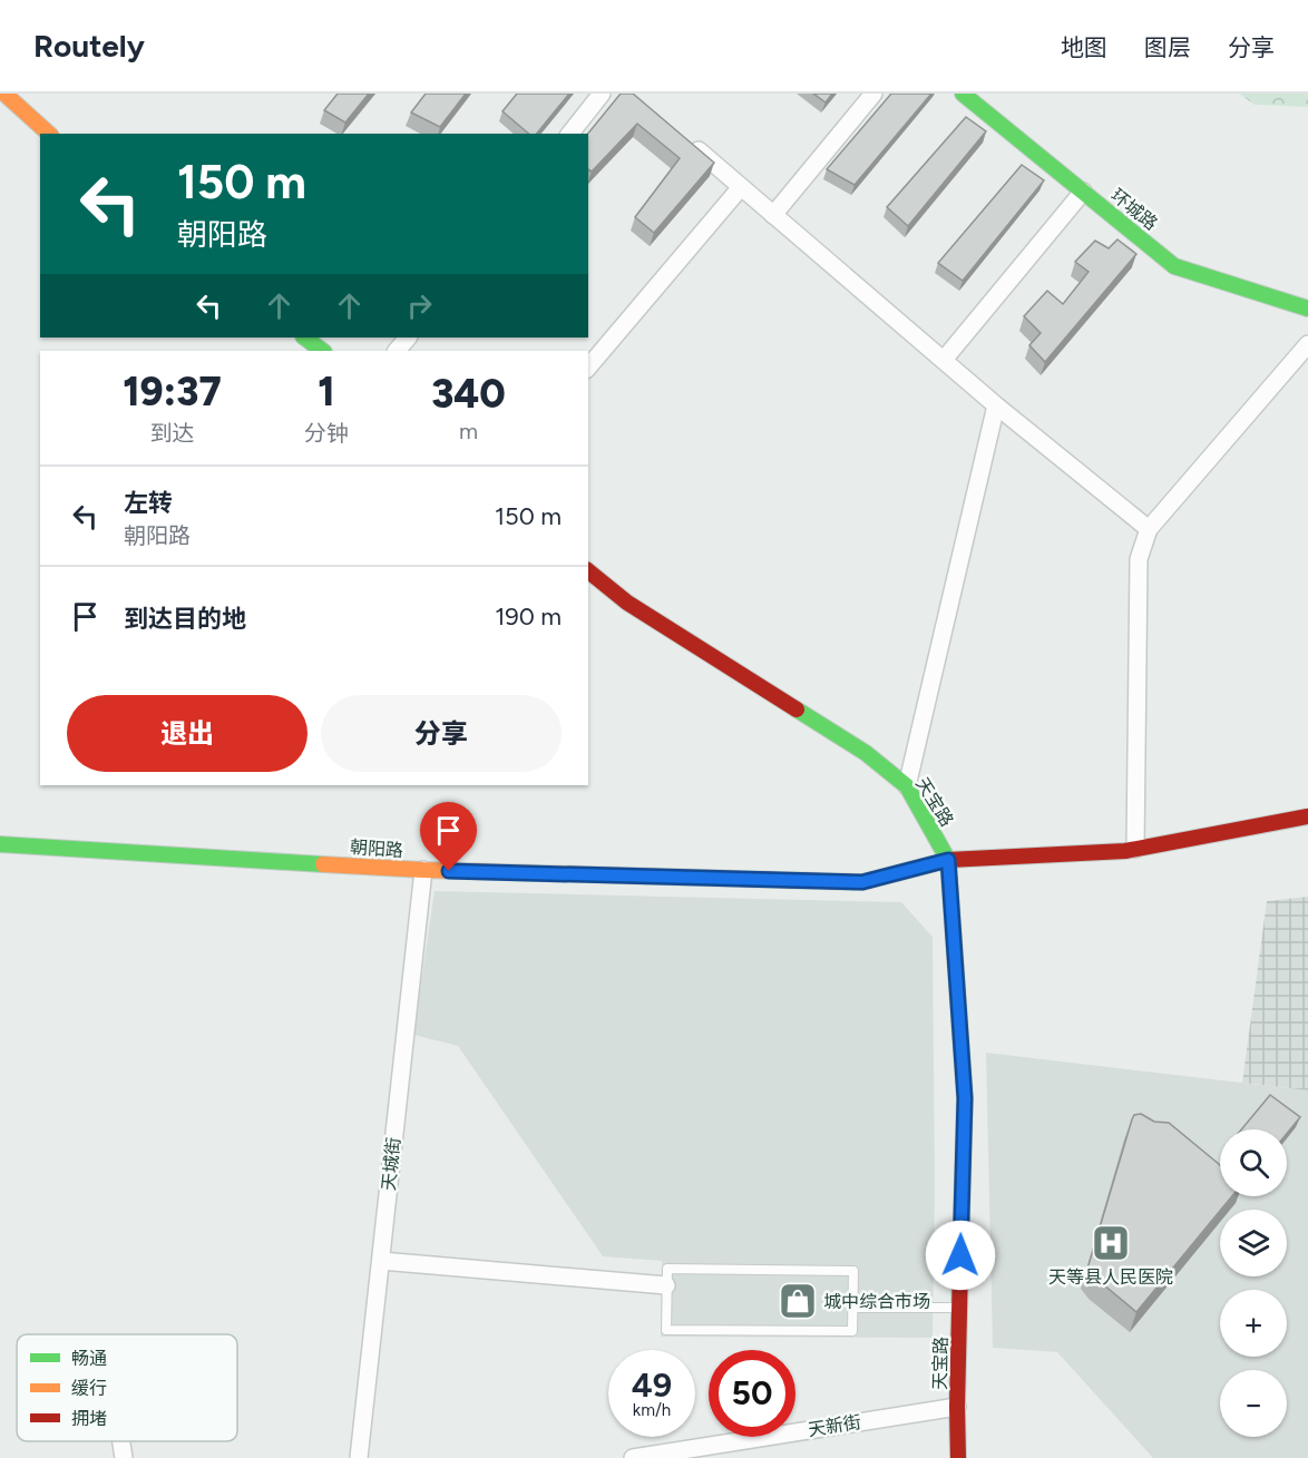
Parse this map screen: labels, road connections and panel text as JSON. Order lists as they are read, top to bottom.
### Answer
{
  "streets": {
    "main road": ["环城路", "天宝路", "朝阳路"],
    "street": ["天城街", "天新街"]
  },
  "crossings": [
    ["天宝路", "朝阳路"],
    ["天宝路", "天新街"],
    ["朝阳路", "天城街"]
  ],
  "places": {
    "hospital": ["天等县人民医院"],
    "shop": ["城中综合市场"]
  },
  "legend": ["畅通", "缓行", "拥堵"],
  "page": {
    "header": "Routely",
    "nav": ["地图", "图层", "分享"],
    "turn": ["150 m", "朝阳路"],
    "eta": [
      "19:37",
      "到达",
      "1",
      "分钟",
      "340",
      "m"
    ],
    "list": [
      {
        "name": "左转",
        "note": "朝阳路",
        "value": "150 m"
      },
      {
        "name": "到达目的地",
        "value": "190 m"
      }
    ],
    "buttons": ["退出", "分享"],
    "map_buttons": ["+", "−"],
    "speed": "49 km/h",
    "limit": "50"
  }
}
